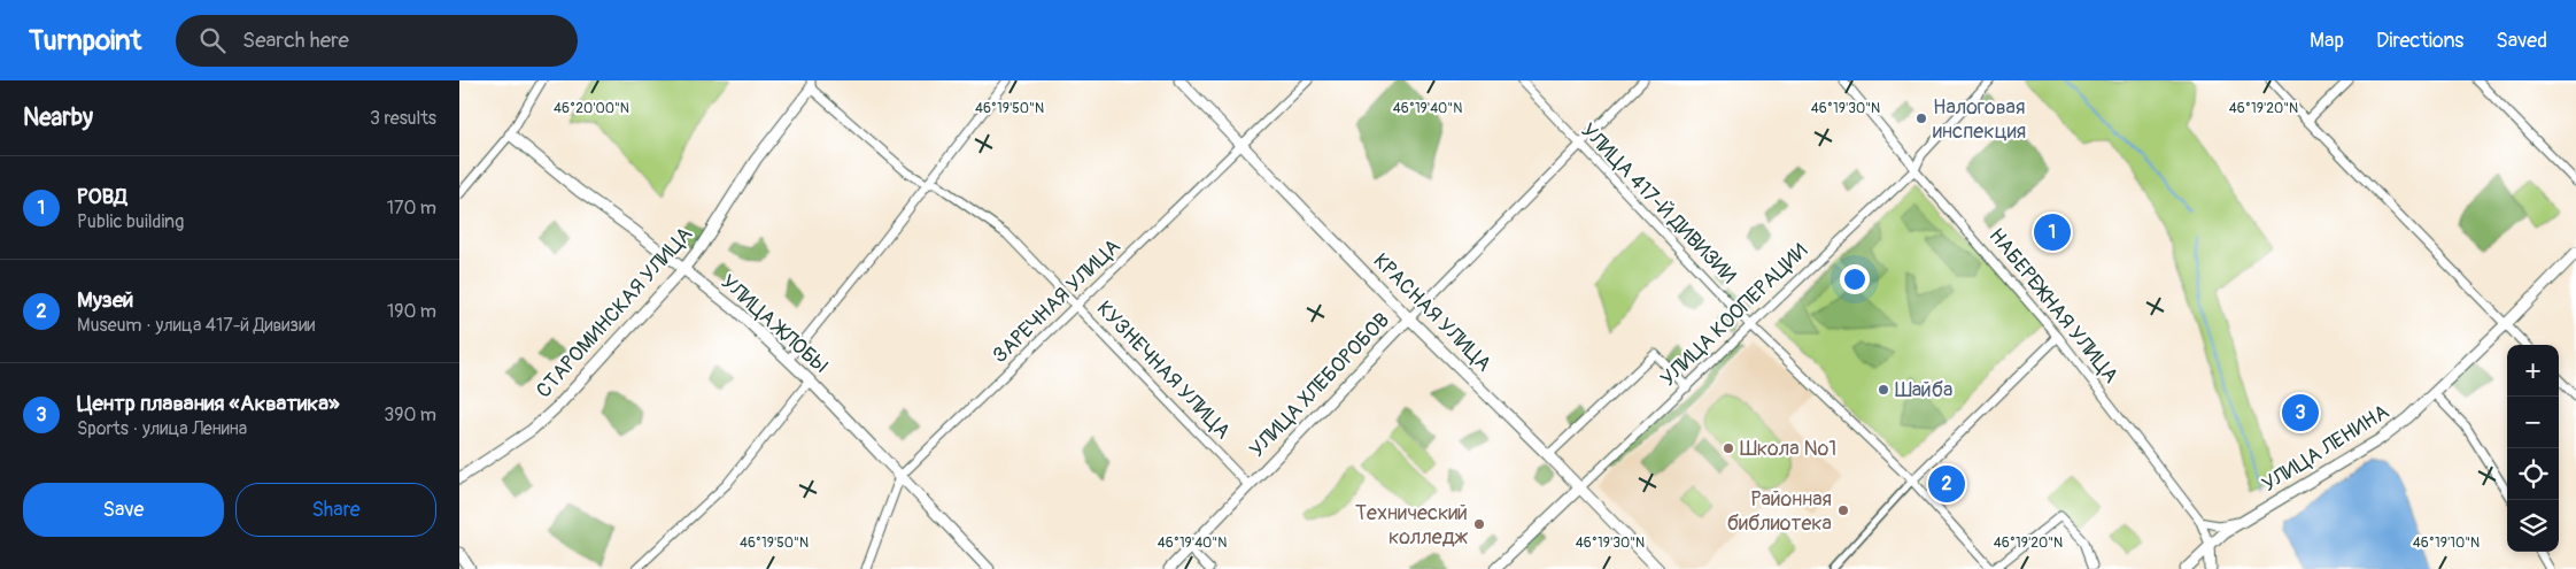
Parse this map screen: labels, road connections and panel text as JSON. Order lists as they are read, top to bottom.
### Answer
{
  "streets": {
    "street": [
      "УЛИЦА 417-Й ДИВИЗИИ",
      "ЗАРЕЧНАЯ УЛИЦА",
      "НАБЕРЕЖНАЯ УЛИЦА",
      "СТАРОМИНСКАЯ УЛИЦА",
      "КРАСНАЯ УЛИЦА",
      "УЛИЦА КООПЕРАЦИИ",
      "УЛИЦА ЖЛОБЫ",
      "КУЗНЕЧНАЯ УЛИЦА",
      "УЛИЦА ХЛЕБОРОБОВ",
      "УЛИЦА ЛЕНИНА"
    ]
  },
  "crossings": [
    ["УЛИЦА 417-Й ДИВИЗИИ", "УЛИЦА КООПЕРАЦИИ"],
    ["УЛИЦА 417-Й ДИВИЗИИ", "УЛИЦА ХЛЕБОРОБОВ"],
    ["ЗАРЕЧНАЯ УЛИЦА", "КРАСНАЯ УЛИЦА"],
    ["ЗАРЕЧНАЯ УЛИЦА", "УЛИЦА ЖЛОБЫ"],
    ["ЗАРЕЧНАЯ УЛИЦА", "КУЗНЕЧНАЯ УЛИЦА"],
    ["НАБЕРЕЖНАЯ УЛИЦА", "УЛИЦА КООПЕРАЦИИ"],
    ["НАБЕРЕЖНАЯ УЛИЦА", "УЛИЦА ЛЕНИНА"],
    ["СТАРОМИНСКАЯ УЛИЦА", "УЛИЦА ЖЛОБЫ"],
    ["СТАРОМИНСКАЯ УЛИЦА", "КУЗНЕЧНАЯ УЛИЦА"],
    ["КРАСНАЯ УЛИЦА", "УЛИЦА КООПЕРАЦИИ"],
    ["КРАСНАЯ УЛИЦА", "УЛИЦА ХЛЕБОРОБОВ"],
    ["КУЗНЕЧНАЯ УЛИЦА", "УЛИЦА ХЛЕБОРОБОВ"]
  ],
  "places": [
    "Налоговая инспекция",
    "Шайба",
    "Школа №1",
    "Районная библиотека",
    "Технический колледж"
  ],
  "page": {
    "header": "Turnpoint",
    "search": "Search here",
    "nav": ["Map", "Directions", "Saved"],
    "heading": ["Nearby", "3 results"],
    "list": [
      {
        "mark": "1",
        "name": "РОВД",
        "note": "Public building",
        "value": "170 m"
      },
      {
        "mark": "2",
        "name": "Музей",
        "note": "Museum · улица 417-й Дивизии",
        "value": "190 m"
      },
      {
        "mark": "3",
        "name": "Центр плавания «Акватика»",
        "note": "Sports · улица Ленина",
        "value": "390 m"
      }
    ],
    "pins": ["1", "3", "2"],
    "map_buttons": ["+", "−"],
    "buttons": ["Save", "Share"]
  },
  "coordinates": [
    "46°20'00\"N",
    "46°19'50\"N",
    "46°19'40\"N",
    "46°19'30\"N",
    "46°19'20\"N",
    "46°19'10\"N"
  ]
}
